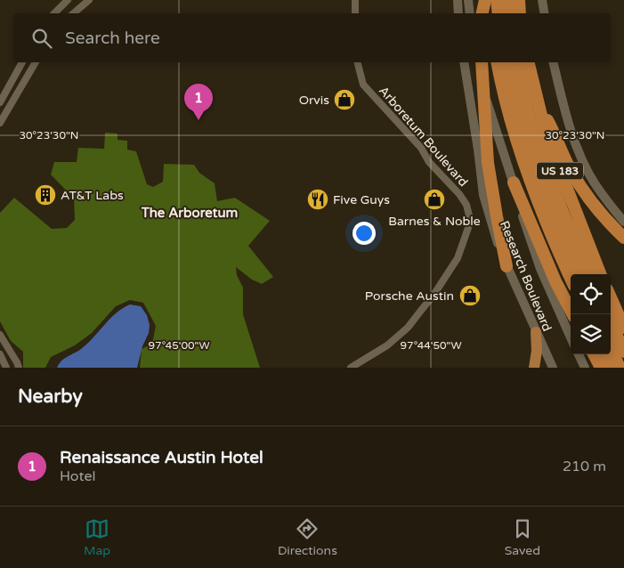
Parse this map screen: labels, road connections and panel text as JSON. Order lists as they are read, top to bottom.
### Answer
{
  "streets": {
    "highway": ["US 183"],
    "main road": ["Research Boulevard"],
    "street": ["Arboretum Boulevard"]
  },
  "districts": ["The Arboretum"],
  "places": {
    "shop": ["Orvis", "Barnes & Noble", "Porsche Austin"],
    "building": ["AT&T Labs"],
    "restaurant": ["Five Guys"]
  },
  "page": {
    "search": "Search here",
    "pins": "1",
    "heading": "Nearby",
    "list": [
      {
        "mark": "1",
        "name": "Renaissance Austin Hotel",
        "note": "Hotel",
        "value": "210 m"
      }
    ],
    "nav": ["Map", "Directions", "Saved"]
  },
  "coordinates": ["30°23'30\"N", "97°45'00\"W", "97°44'50\"W"]
}
